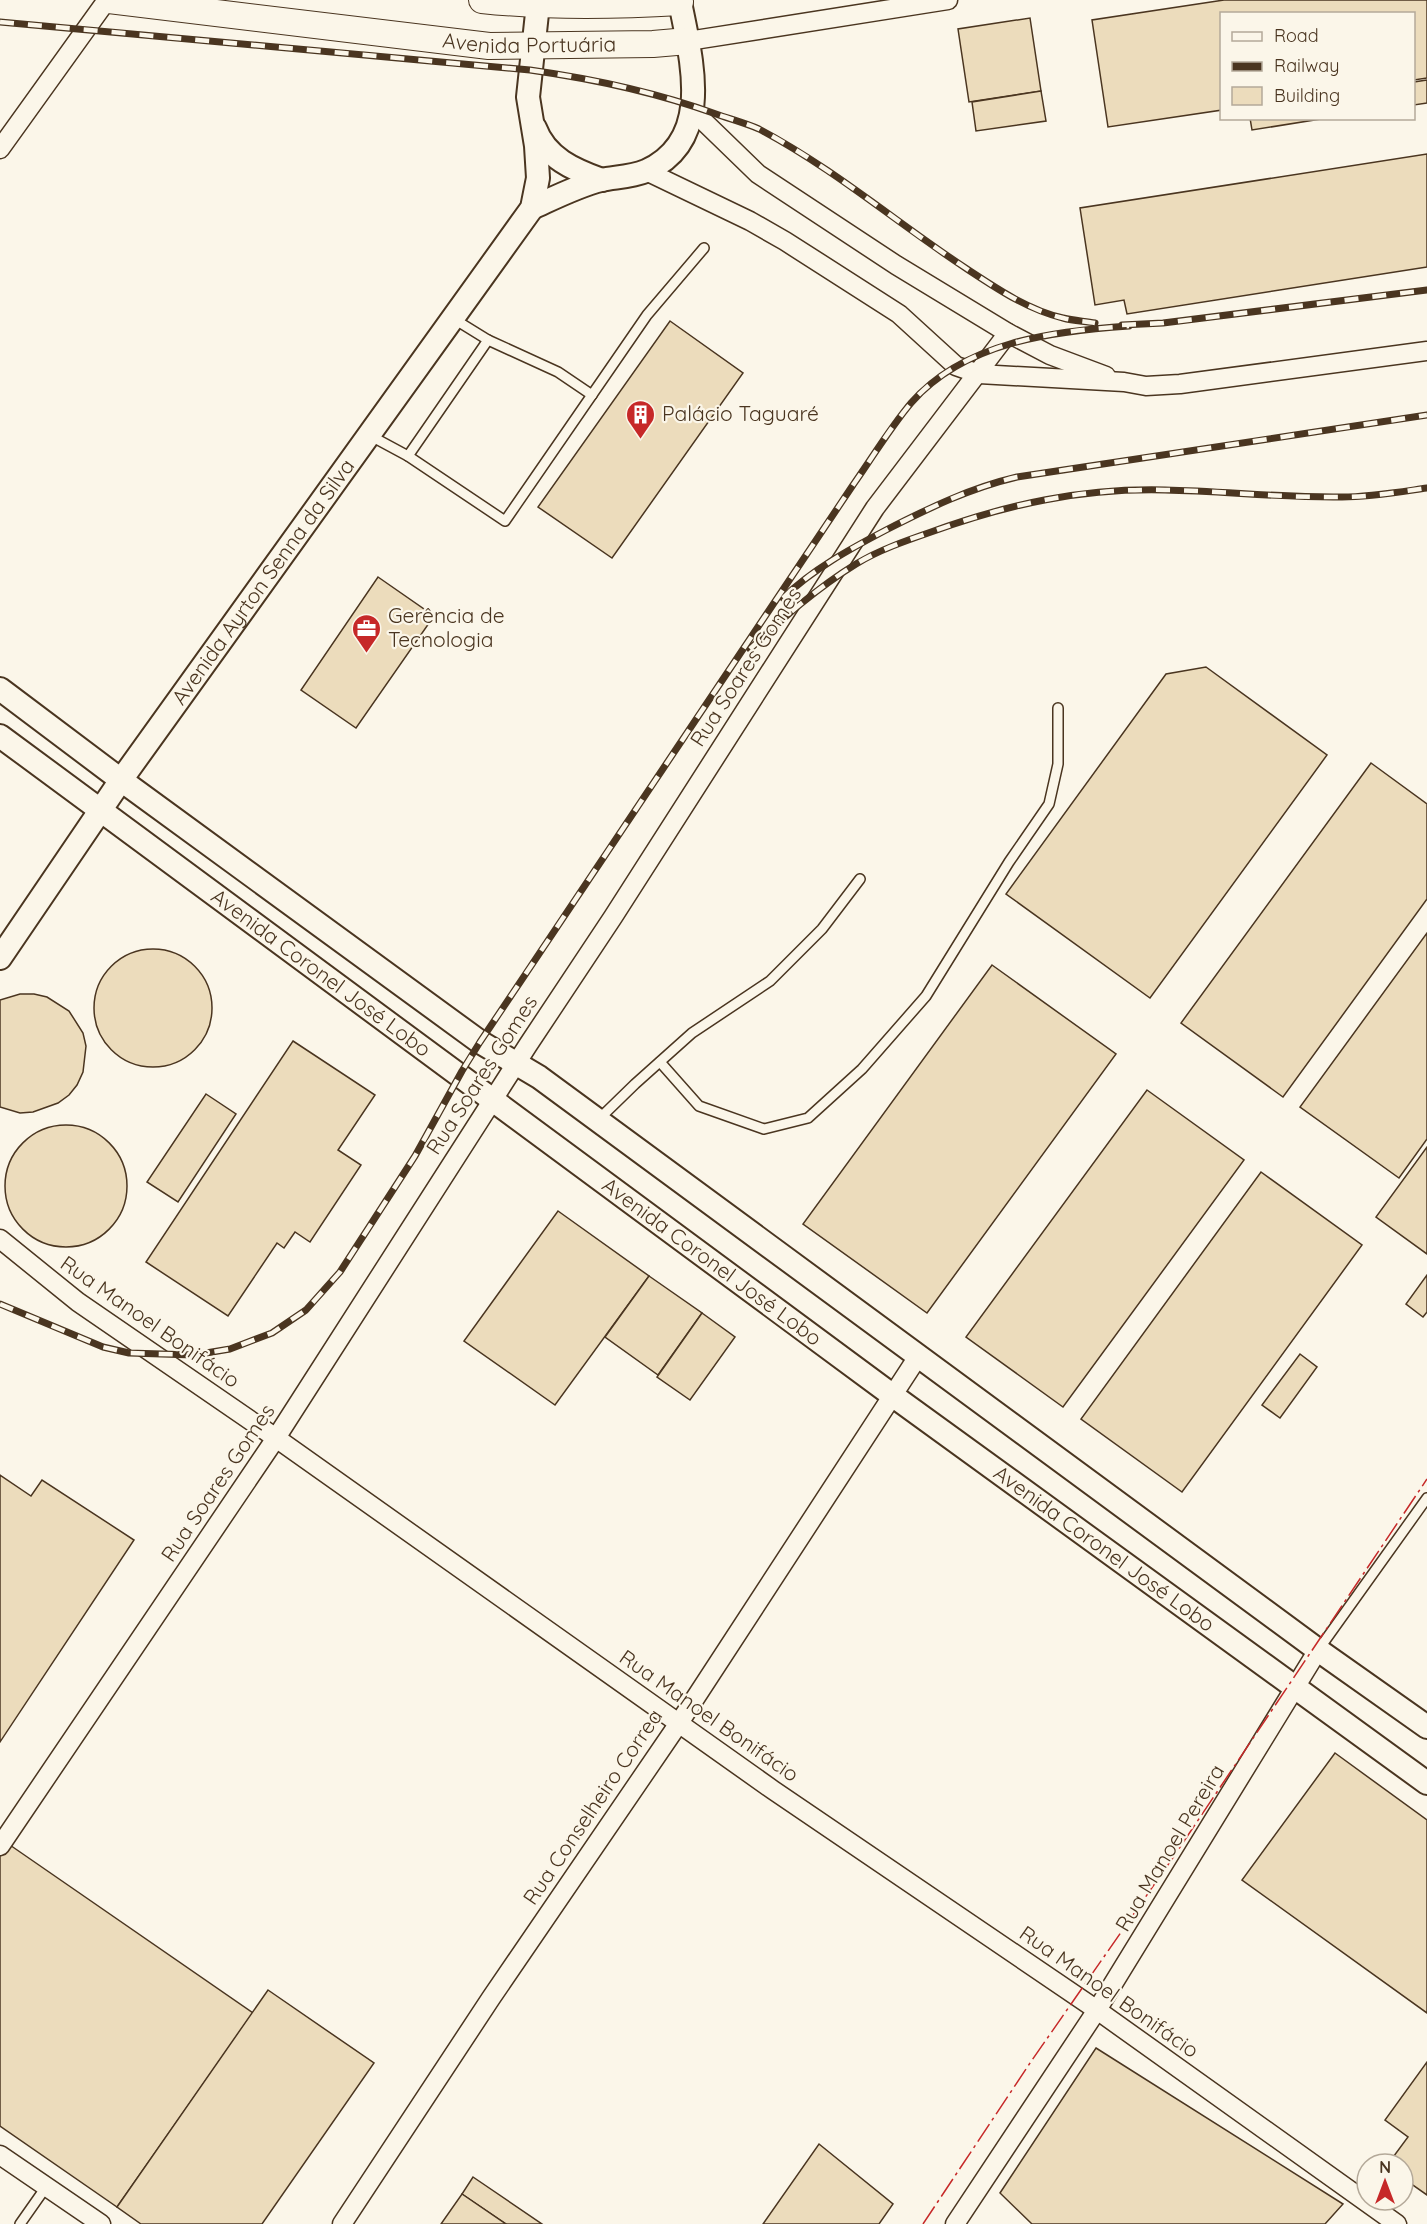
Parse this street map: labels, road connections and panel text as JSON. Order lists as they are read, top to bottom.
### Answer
{
  "streets": {
    "main road": ["Avenida Portuária"],
    "street": [
      "Avenida Ayrton Senna da Silva",
      "Rua Soares Gomes",
      "Avenida Coronel José Lobo",
      "Rua Manoel Bonifácio",
      "Rua Conselheiro Correa",
      "Rua Manoel Pereira"
    ]
  },
  "crossings": [
    ["Avenida Portuária", "Avenida Ayrton Senna da Silva"],
    ["Avenida Ayrton Senna da Silva", "Avenida Coronel José Lobo"],
    ["Rua Soares Gomes", "Avenida Coronel José Lobo"],
    ["Rua Soares Gomes", "Rua Manoel Bonifácio"],
    ["Avenida Coronel José Lobo", "Rua Conselheiro Correa"],
    ["Avenida Coronel José Lobo", "Rua Manoel Pereira"],
    ["Rua Manoel Bonifácio", "Rua Conselheiro Correa"],
    ["Rua Manoel Bonifácio", "Rua Manoel Pereira"]
  ],
  "places": {
    "building": ["Palácio Taguaré"],
    "office": ["Gerência de Tecnologia"]
  },
  "legend": ["Road", "Railway", "Building"],
  "north": "top"
}
